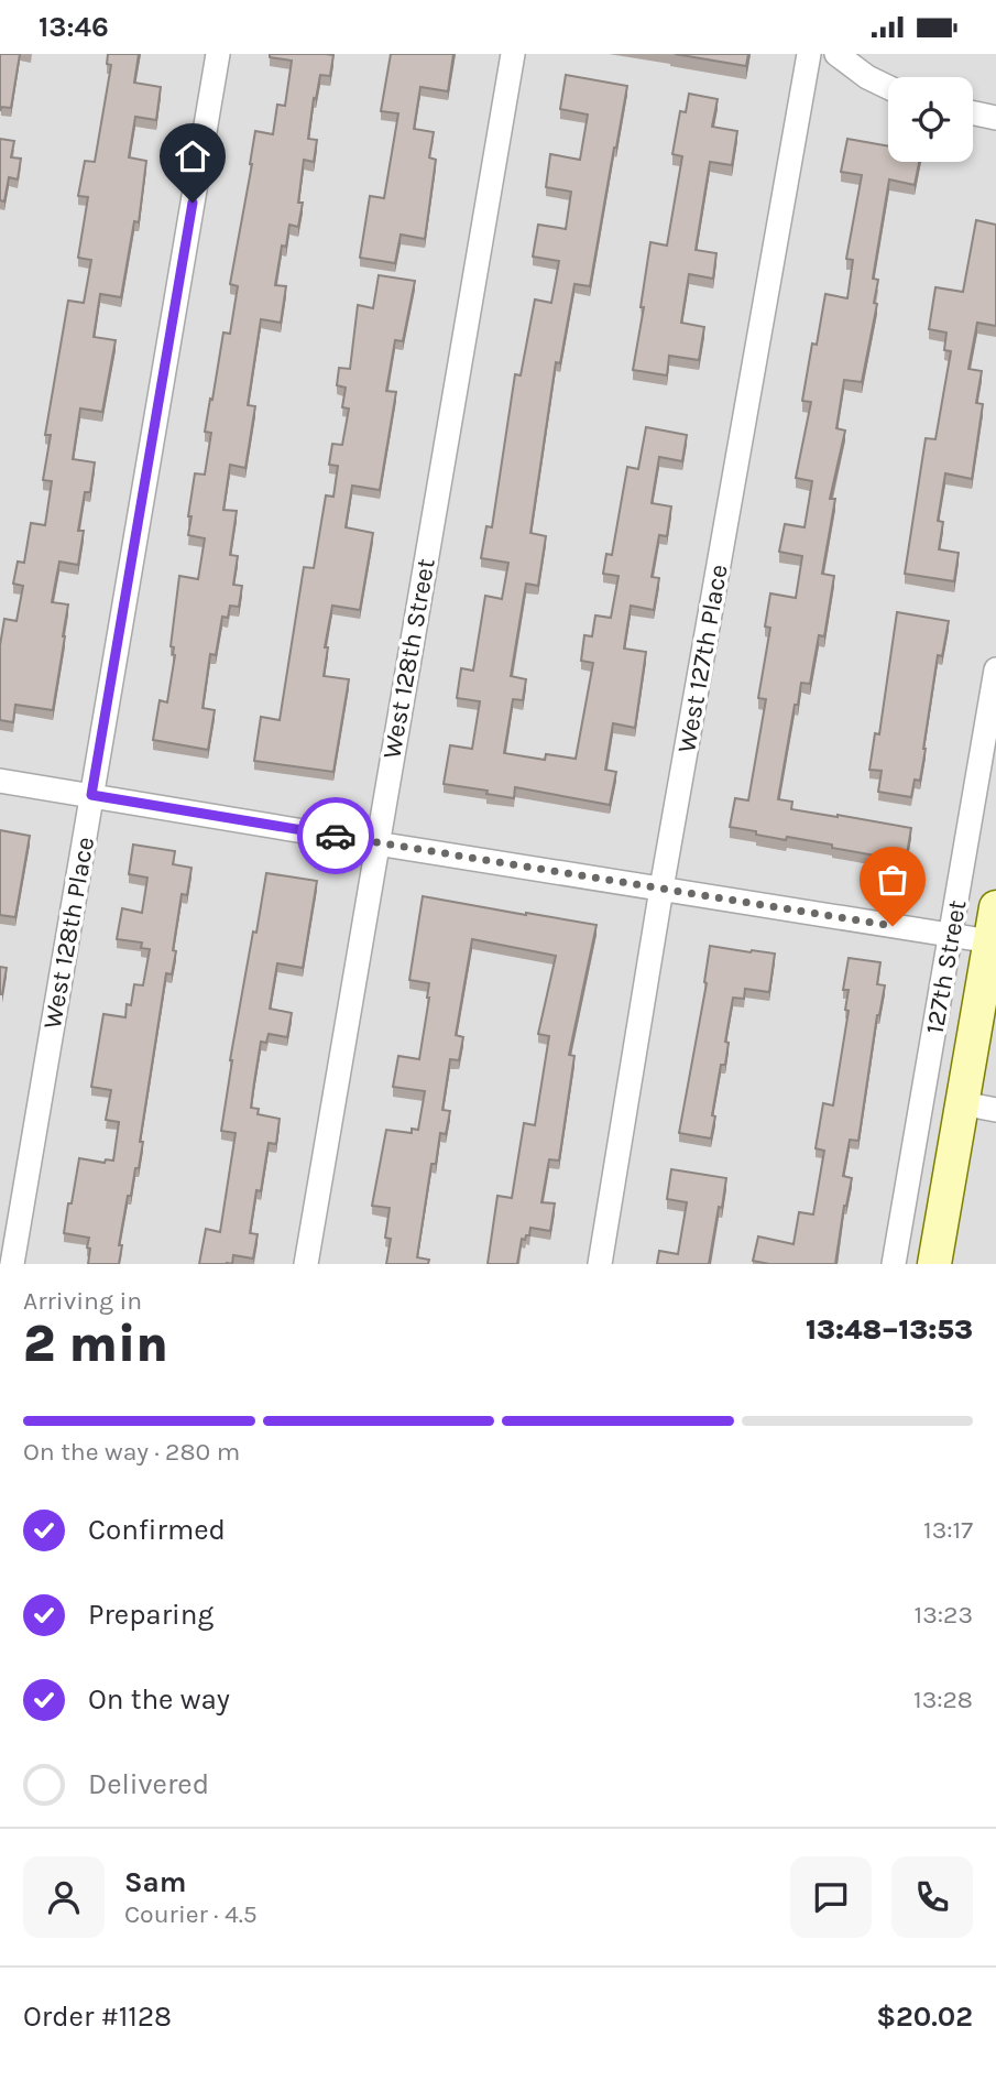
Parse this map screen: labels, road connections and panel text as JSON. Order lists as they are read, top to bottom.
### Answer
{
  "streets": {
    "street": [
      "West 128th Street",
      "West 127th Place",
      "West 128th Place",
      "127th Street"
    ]
  },
  "page": {
    "status": "13:46",
    "heading": ["2 min", "Arriving in", "13:48–13:53"],
    "panel": [
      "Sam",
      "Courier · 4.5",
      "Order #1128",
      "$20.02"
    ],
    "bar": "On the way · 280 m",
    "list": [
      ["Confirmed", "13:17"],
      ["Preparing", "13:23"],
      ["On the way", "13:28"],
      "Delivered"
    ]
  }
}
